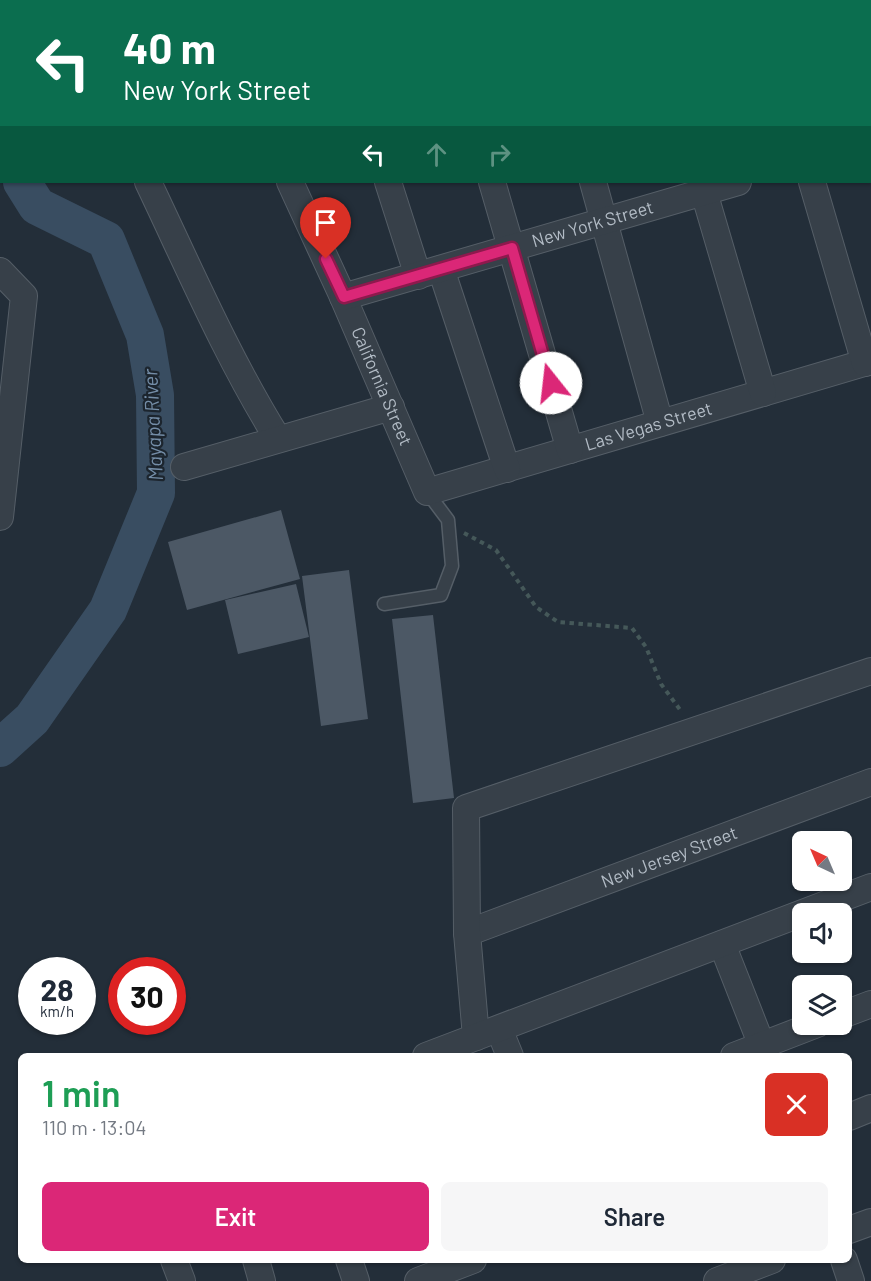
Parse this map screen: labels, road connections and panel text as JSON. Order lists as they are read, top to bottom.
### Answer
{
  "streets": {
    "street": [
      "New York Street",
      "California Street",
      "Las Vegas Street",
      "New Jersey Street"
    ]
  },
  "crossings": [
    ["New York Street", "California Street"],
    ["California Street", "Las Vegas Street"]
  ],
  "water": ["Mayapa River"],
  "north": "top left",
  "page": {
    "turn": ["40 m", "New York Street"],
    "speed": "28 km/h",
    "limit": "30",
    "heading": ["1 min", "110 m · 13:04"],
    "buttons": ["Exit", "Share"]
  }
}
